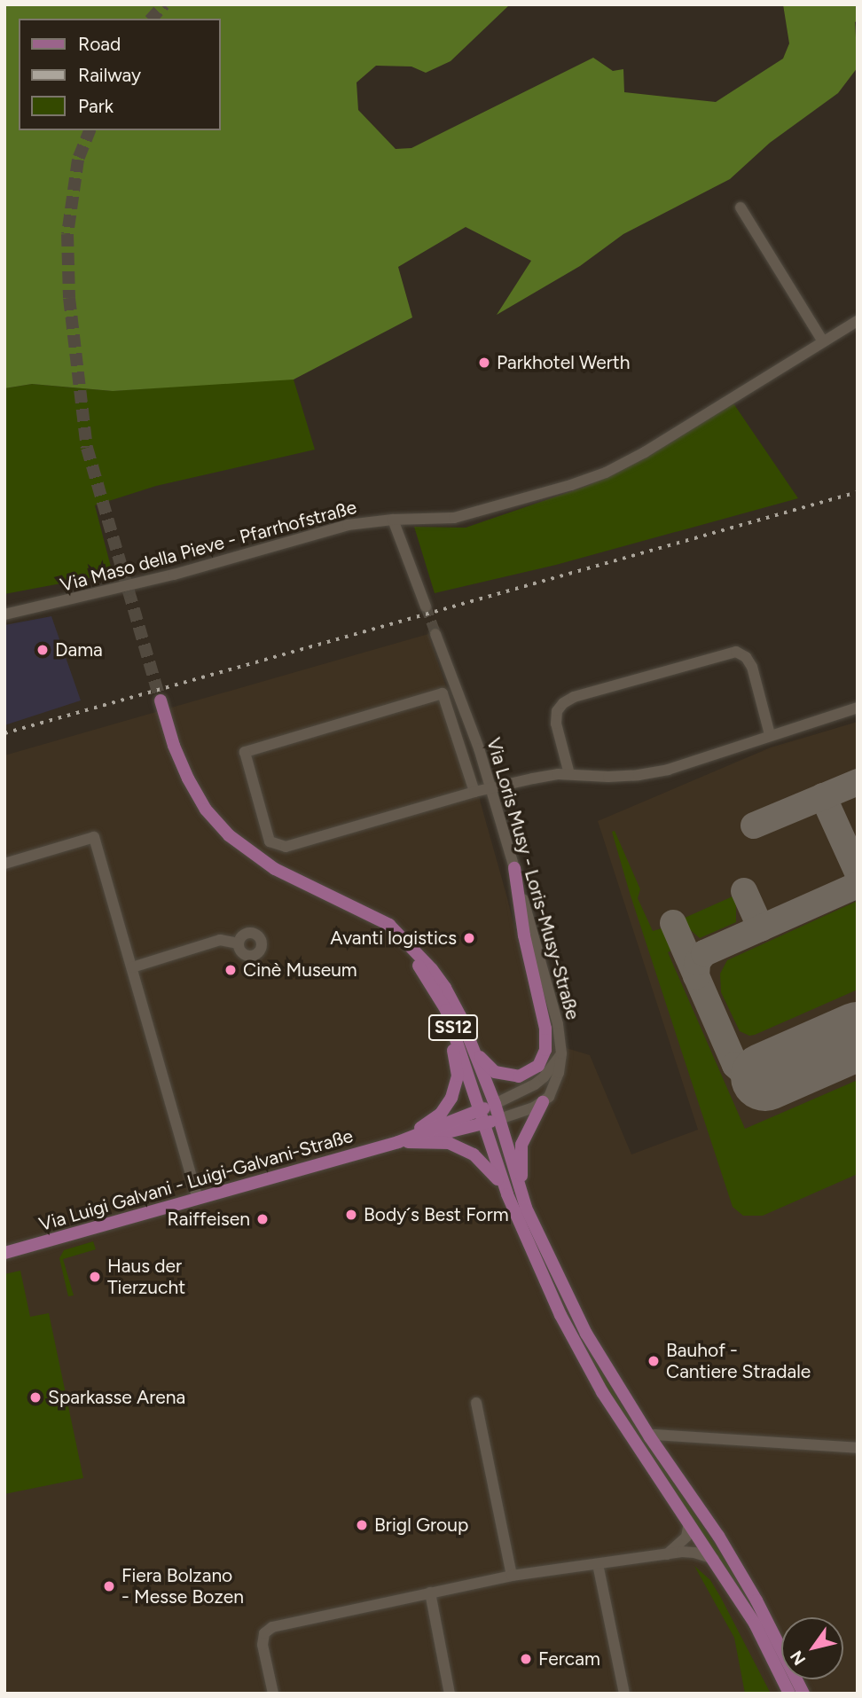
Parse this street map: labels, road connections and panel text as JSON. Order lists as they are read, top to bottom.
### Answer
{
  "streets": {
    "main road": ["SS12", "Via Luigi Galvani - Luigi-Galvani-Straße"],
    "street": ["Via Maso della Pieve - Pfarrhofstraße", "Via Loris Musy - Loris-Musy-Straße"]
  },
  "places": [
    "Parkhotel Werth",
    "Dama",
    "Avanti logistics",
    "Cinè Museum",
    "Body´s Best Form",
    "Raiffeisen",
    "Haus der Tierzucht",
    "Bauhof - Cantiere Stradale",
    "Sparkasse Arena",
    "Brigl Group",
    "Fiera Bolzano - Messe Bozen",
    "Fercam"
  ],
  "legend": ["Road", "Railway", "Park"],
  "north": "bottom left"
}
